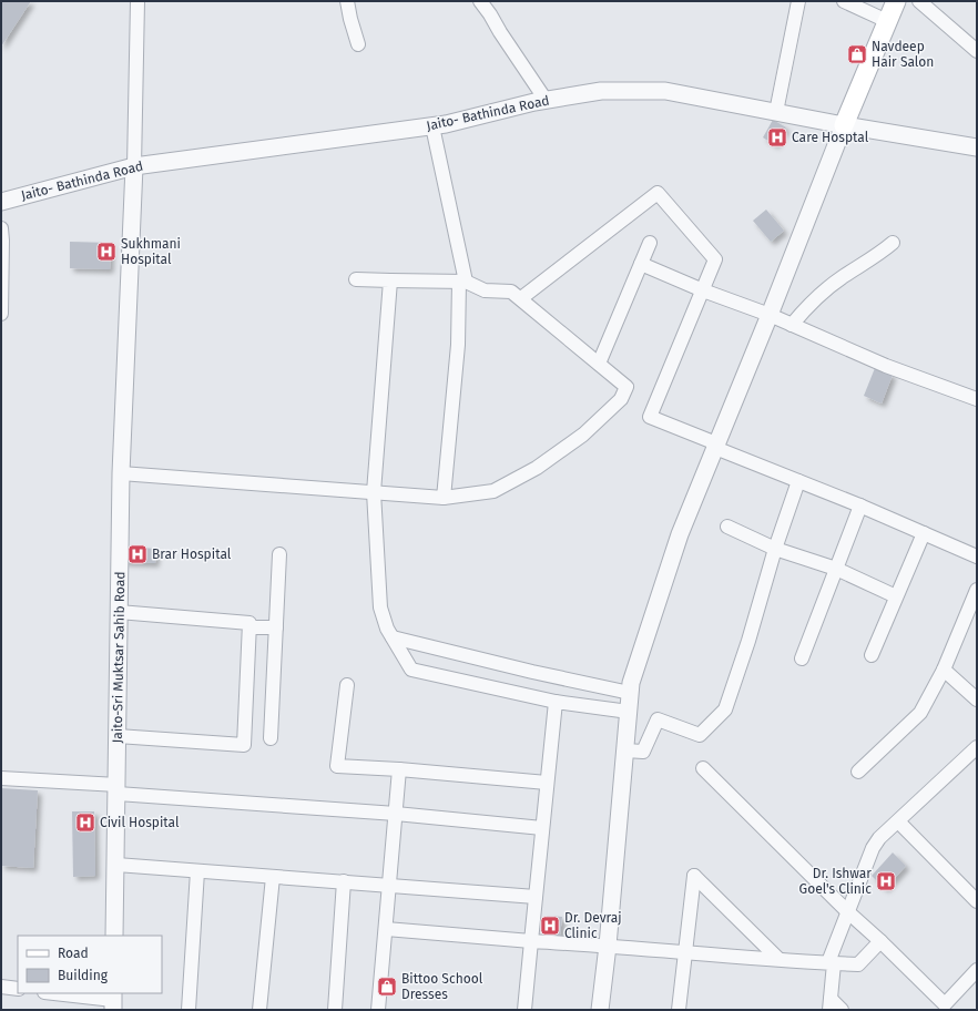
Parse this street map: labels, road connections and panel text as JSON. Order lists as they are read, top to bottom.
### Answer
{
  "streets": {
    "street": ["Jaito- Bathinda Road", "Jaito-Sri Muktsar Sahib Road"]
  },
  "crossings": [
    ["Jaito- Bathinda Road", "Jaito-Sri Muktsar Sahib Road"]
  ],
  "places": {
    "shop": ["Navdeep Hair Salon", "Bittoo School Dresses"],
    "hospital": [
      "Care Hosptal",
      "Sukhmani Hospital",
      "Brar Hospital",
      "Civil Hospital",
      "Dr. Ishwar Goel's Clinic",
      "Dr. Devraj Clinic"
    ]
  },
  "legend": ["Road", "Building"]
}
